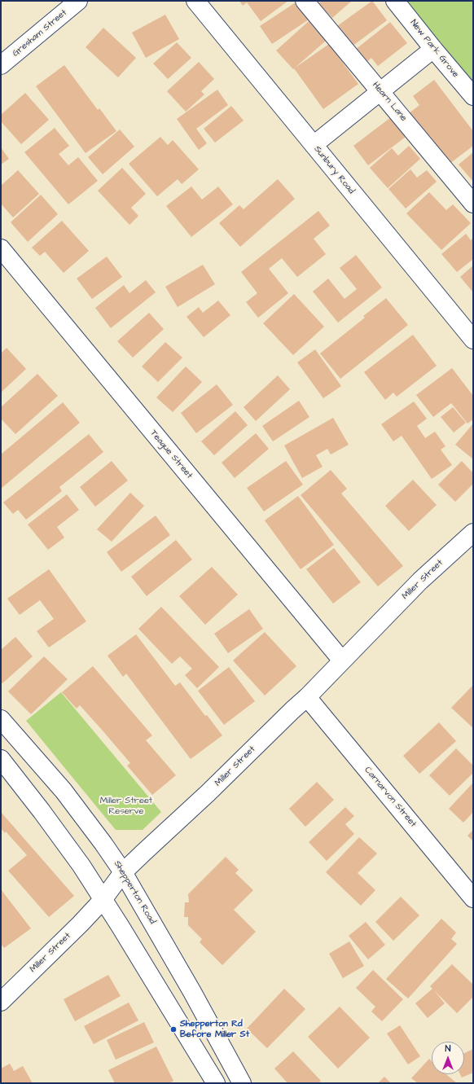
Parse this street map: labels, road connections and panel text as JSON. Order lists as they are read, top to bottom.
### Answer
{
  "streets": {
    "main road": [
      "Gresham Street",
      "New Park Grove",
      "Hearn Lane",
      "Sunbury Road",
      "Teague Street",
      "Miller Street",
      "Carnarvon Street",
      "Shepperton Road"
    ]
  },
  "crossings": [
    ["Teague Street", "Miller Street"],
    ["Miller Street", "Carnarvon Street"],
    ["Miller Street", "Shepperton Road"]
  ],
  "parks": ["Miller Street Reserve"],
  "places": ["Shepperton Rd Before Miller St"],
  "north": "top"
}
